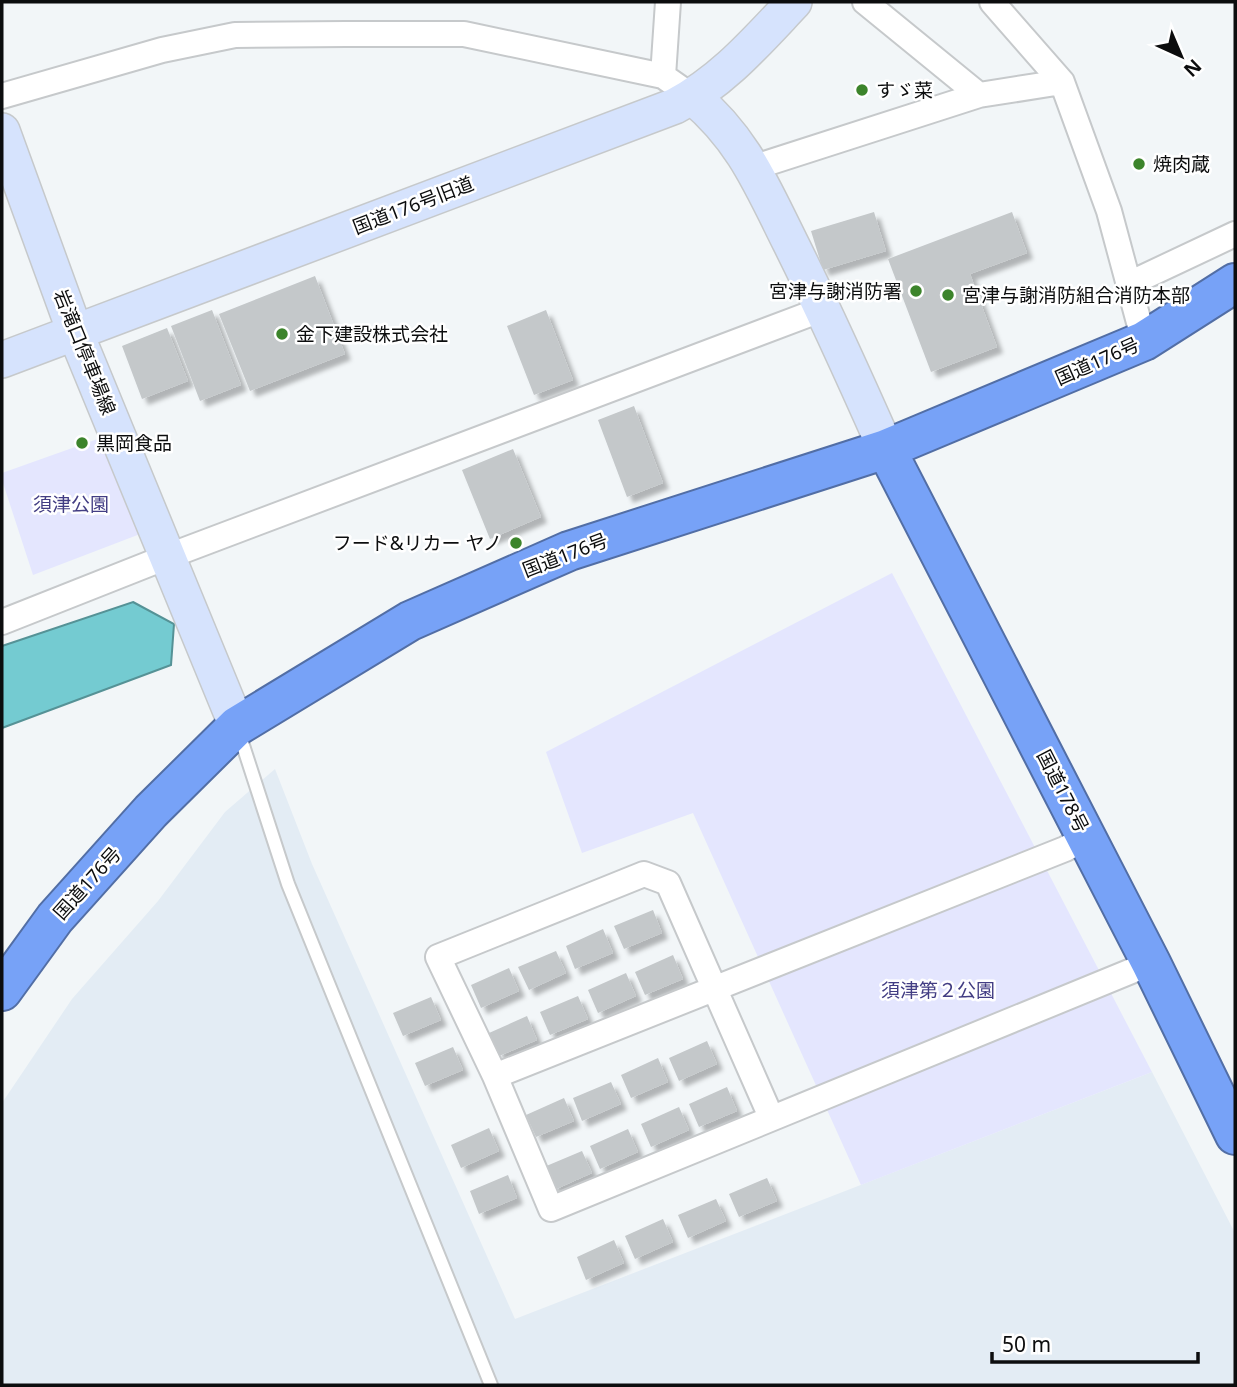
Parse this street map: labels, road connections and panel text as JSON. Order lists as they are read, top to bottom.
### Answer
{
  "streets": {
    "highway": ["国道176号", "国道178号"],
    "street": ["国道176号旧道", "岩滝口停車場線"]
  },
  "crossings": [
    ["国道176号旧道", "岩滝口停車場線"],
    ["岩滝口停車場線", "国道176号"],
    ["国道176号", "国道178号"]
  ],
  "parks": ["須津公園", "須津第２公園"],
  "places": [
    "すゞ菜",
    "焼肉蔵",
    "宮津与謝消防署",
    "宮津与謝消防組合消防本部",
    "金下建設株式会社",
    "黒岡食品",
    "フード&リカー ヤノ"
  ],
  "scale_bar": "50 m",
  "north": "bottom right"
}
